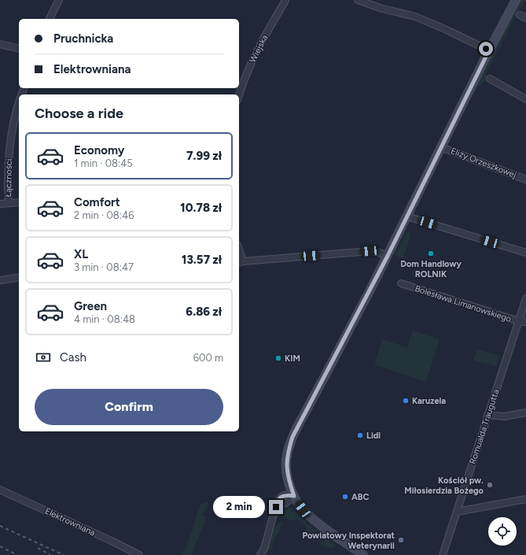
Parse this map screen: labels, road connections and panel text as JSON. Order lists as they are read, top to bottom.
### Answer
{
  "streets": {
    "street": [
      "Wiejska",
      "Elizy Orzeszkowej",
      "Łączności",
      "Bolesława Limanowskiego",
      "Romualda Traugutta",
      "Elektrowniana"
    ]
  },
  "crossings": [
    ["Bolesława Limanowskiego", "Romualda Traugutta"]
  ],
  "places": [
    "Dom Handlowy ROLNIK",
    "KIM",
    "Karuzela",
    "Lidl",
    "Kościół pw. Miłosierdzia Bożego",
    "ABC",
    "Powiatowy Inspektorat Weterynarii"
  ],
  "page": {
    "banner": ["Pruchnicka", "Elektrowniana"],
    "heading": "Choose a ride",
    "list": [
      {
        "name": "Economy",
        "note": "1 min · 08:45",
        "value": "7.99 zł"
      },
      {
        "name": "Comfort",
        "note": "2 min · 08:46",
        "value": "10.78 zł"
      },
      {
        "name": "XL",
        "note": "3 min · 08:47",
        "value": "13.57 zł"
      },
      {
        "name": "Green",
        "note": "4 min · 08:48",
        "value": "6.86 zł"
      }
    ],
    "pay": ["Cash", "600 m"],
    "buttons": "Confirm",
    "bubble": "2 min"
  }
}
